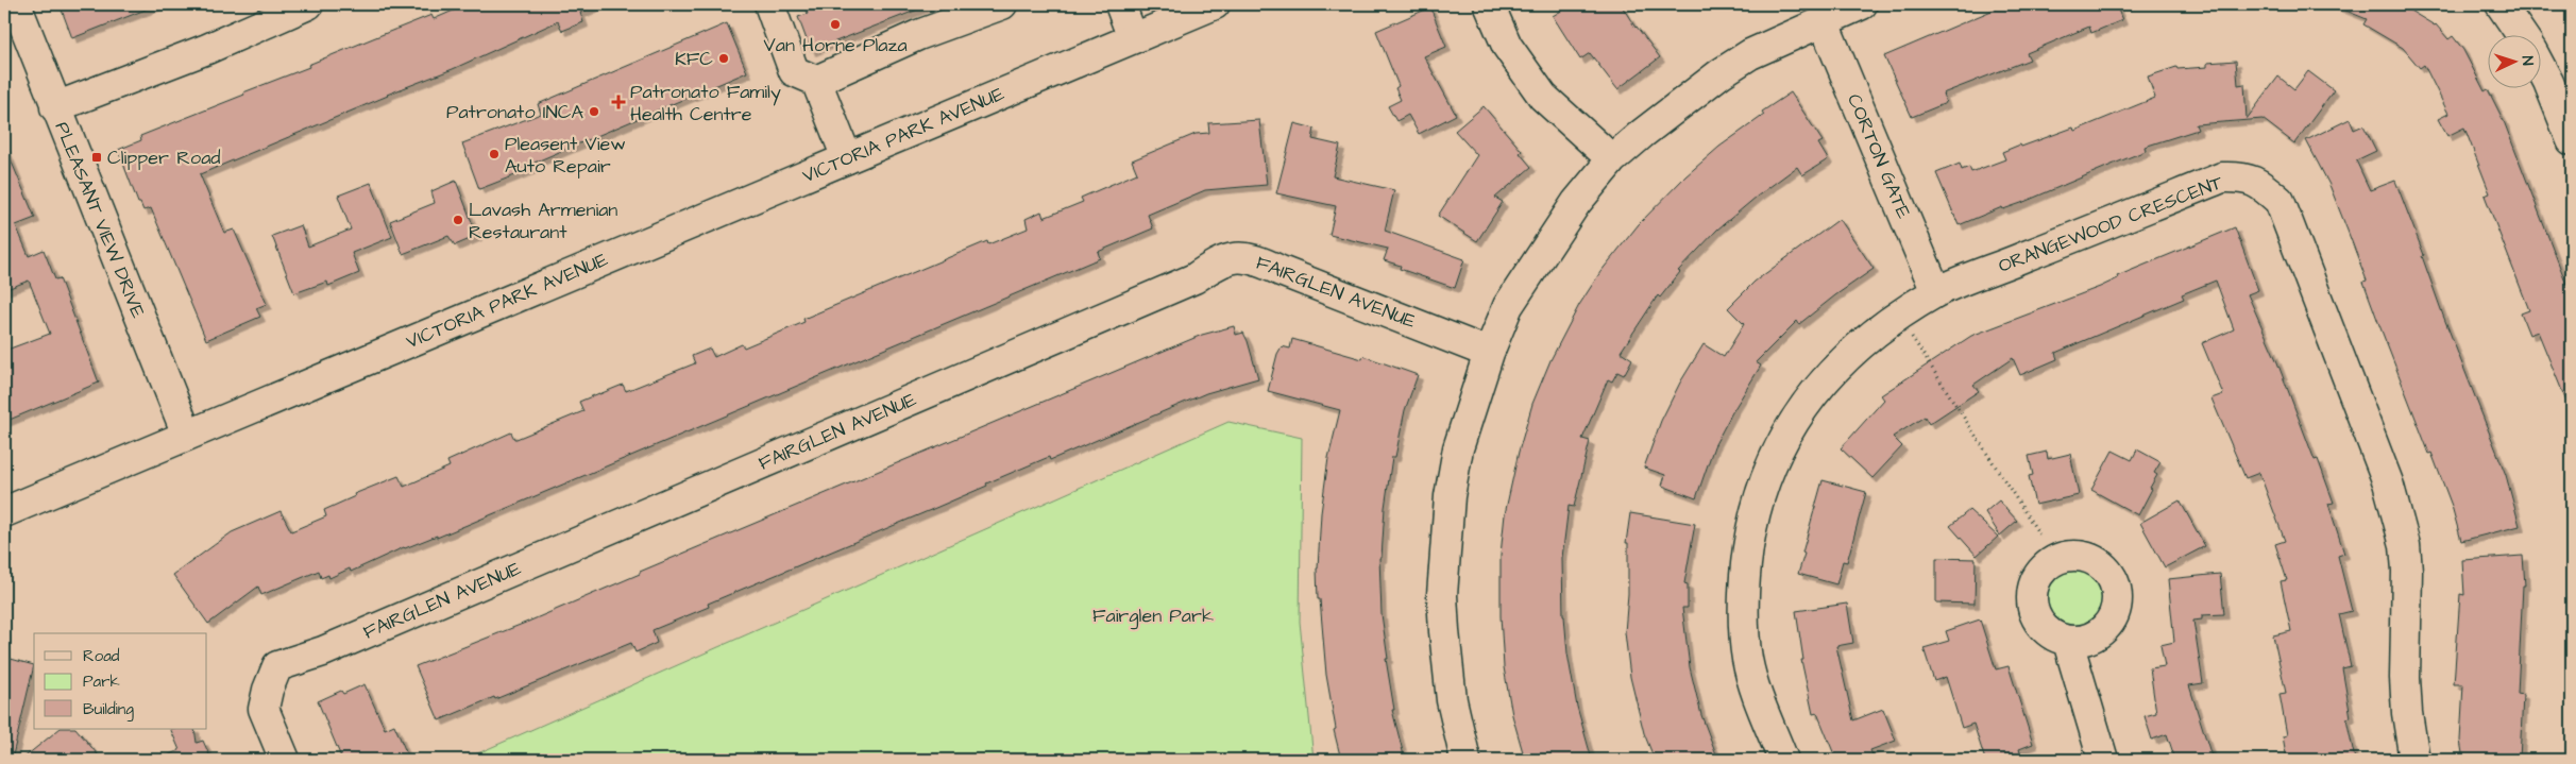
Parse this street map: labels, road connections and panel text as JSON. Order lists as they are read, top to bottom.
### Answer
{
  "streets": {
    "street": [
      "VICTORIA PARK AVENUE",
      "CORTON GATE",
      "PLEASANT VIEW DRIVE",
      "ORANGEWOOD CRESCENT",
      "FAIRGLEN AVENUE"
    ]
  },
  "crossings": [
    ["VICTORIA PARK AVENUE", "PLEASANT VIEW DRIVE"],
    ["CORTON GATE", "ORANGEWOOD CRESCENT"]
  ],
  "parks": ["Fairglen Park"],
  "places": {
    "other": [
      "Van Horne Plaza",
      "KFC",
      "Patronato INCA",
      "Pleasent View Auto Repair",
      "Lavash Armenian Restaurant"
    ],
    "health": ["Patronato Family Health Centre"],
    "transit": ["Clipper Road"]
  },
  "legend": ["Road", "Park", "Building"],
  "north": "right"
}
